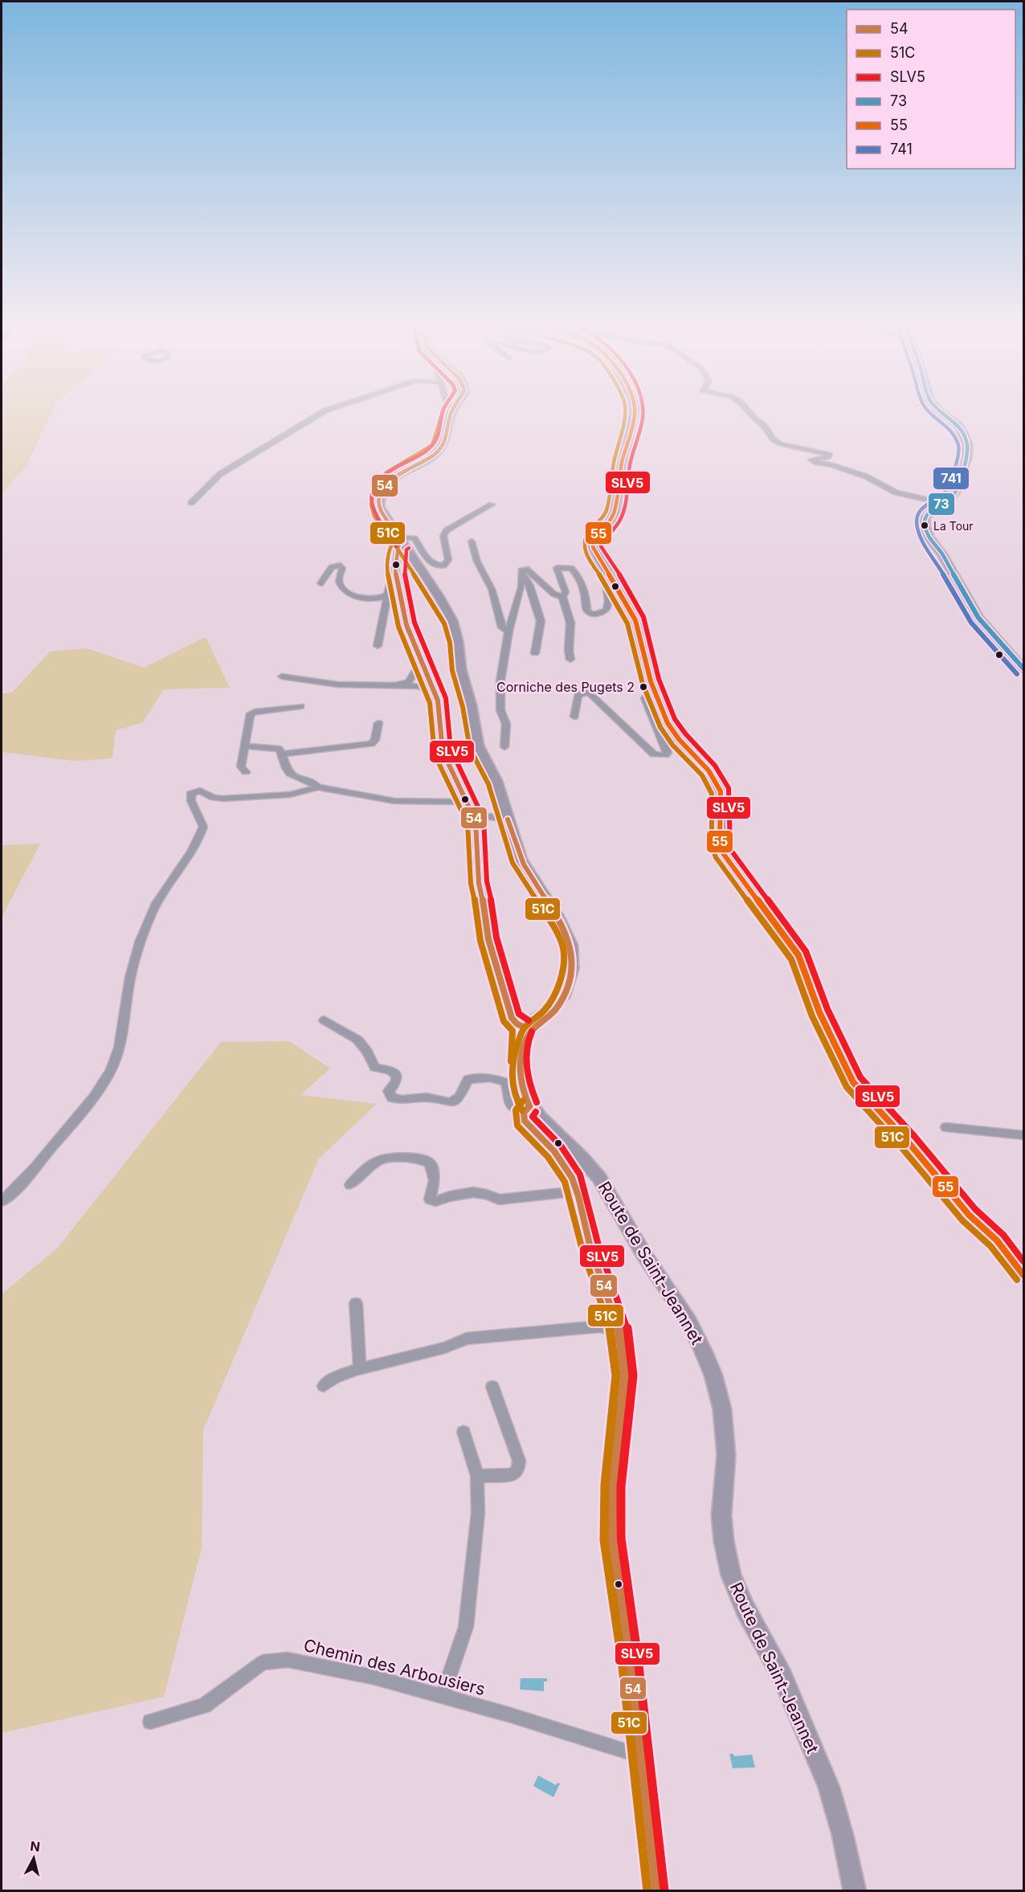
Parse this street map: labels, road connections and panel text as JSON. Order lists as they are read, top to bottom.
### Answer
{
  "streets": {
    "main road": ["Route de Saint-Jeannet"],
    "street": ["Chemin des Arbousiers"]
  },
  "places": ["La Tour", "Corniche des Pugets 2"],
  "lines": [
    "transit line 54",
    "transit line 51C",
    "transit line SLV5",
    "transit line 73",
    "transit line 55",
    "transit line 741"
  ],
  "legend": [
    "54",
    "51C",
    "SLV5",
    "73",
    "55",
    "741"
  ],
  "north": "top"
}
